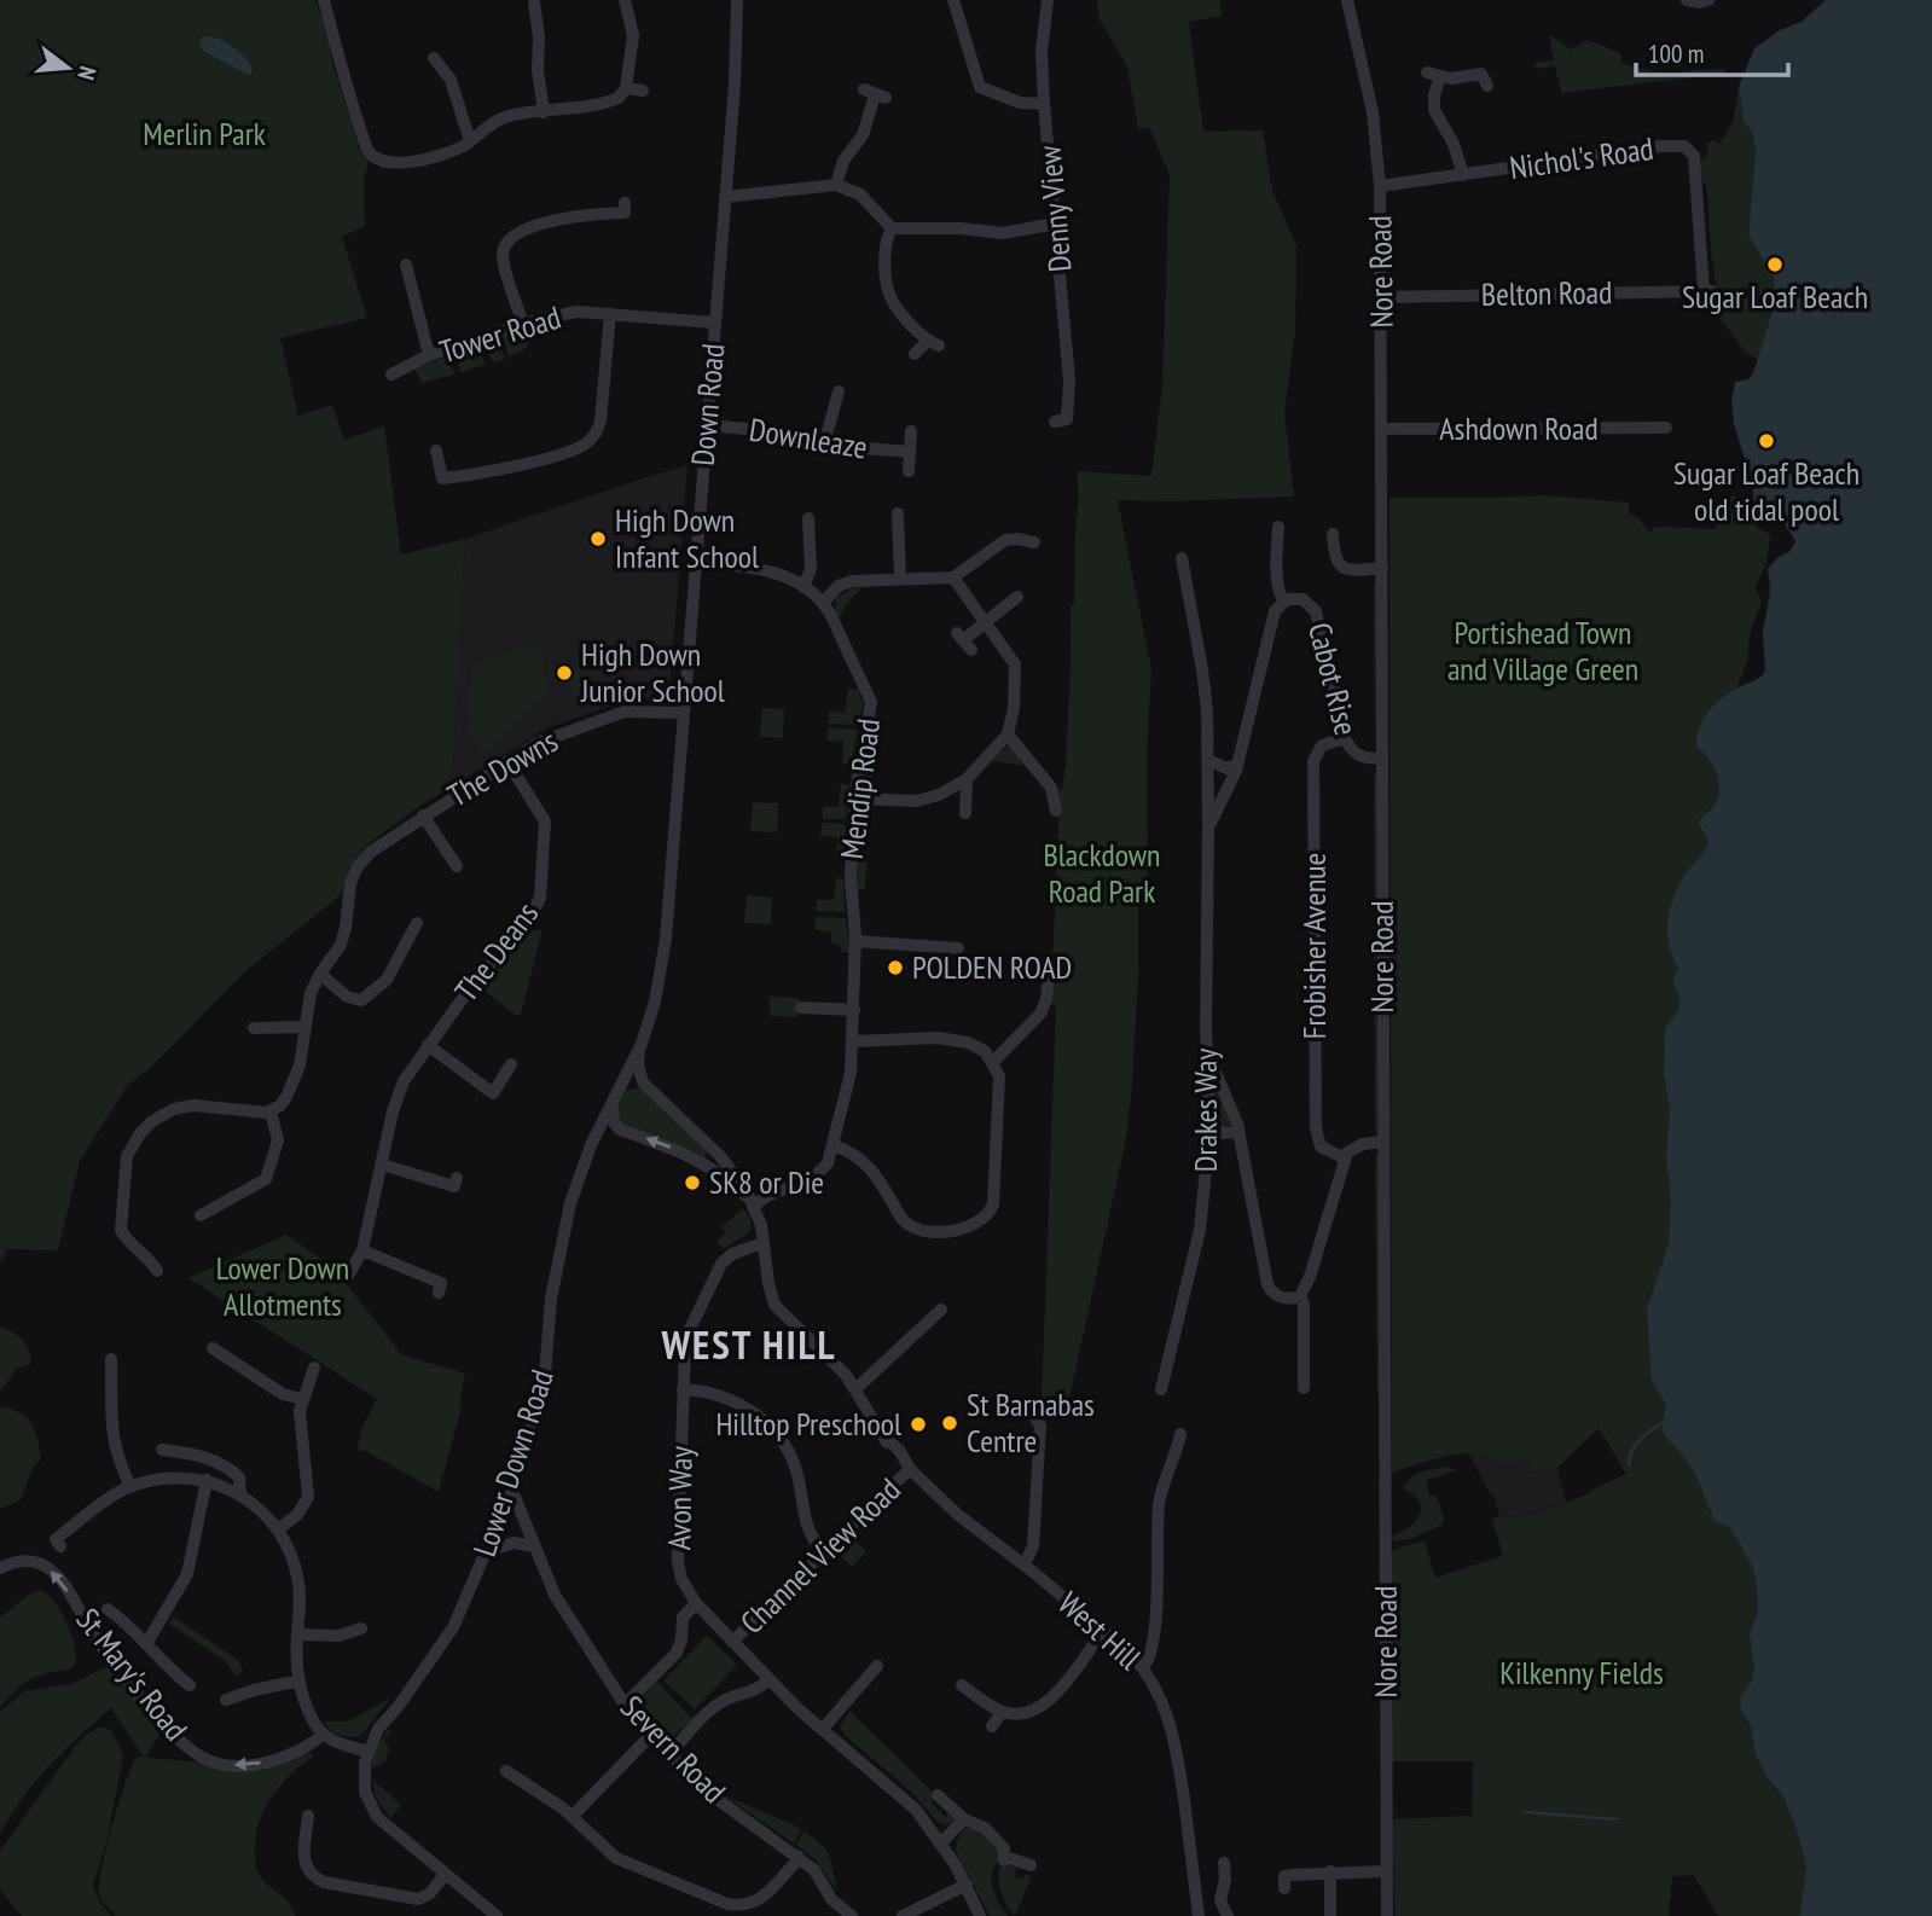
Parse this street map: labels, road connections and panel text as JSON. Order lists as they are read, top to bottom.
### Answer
{
  "streets": {
    "street": [
      "Nichol's Road",
      "Denny View",
      "Nore Road",
      "Belton Road",
      "Tower Road",
      "Down Road",
      "Ashdown Road",
      "Downleaze",
      "Cabot Rise",
      "The Downs",
      "Mendip Road",
      "Frobisher Avenue",
      "The Deans",
      "Drakes Way",
      "Lower Down Road",
      "Avon Way",
      "Channel View Road",
      "West Hill",
      "St Mary's Road",
      "Severn Road"
    ]
  },
  "crossings": [
    ["Nichol's Road", "Nore Road"],
    ["Nichol's Road", "Belton Road"],
    ["Nore Road", "Belton Road"],
    ["Nore Road", "Ashdown Road"],
    ["Nore Road", "Cabot Rise"],
    ["Tower Road", "Down Road"],
    ["Down Road", "Downleaze"],
    ["Down Road", "The Downs"],
    ["Down Road", "Mendip Road"],
    ["Down Road", "Lower Down Road"],
    ["Cabot Rise", "Frobisher Avenue"],
    ["Cabot Rise", "Drakes Way"],
    ["The Downs", "The Deans"],
    ["Mendip Road", "West Hill"],
    ["Lower Down Road", "Severn Road"],
    ["Avon Way", "Channel View Road"],
    ["Avon Way", "West Hill"],
    ["Channel View Road", "West Hill"]
  ],
  "one_way": ["St Mary's Road"],
  "districts": ["WEST HILL"],
  "parks": [
    "Merlin Park",
    "Portishead Town and Village Green",
    "Blackdown Road Park",
    "Lower Down Allotments",
    "Kilkenny Fields"
  ],
  "places": [
    "Sugar Loaf Beach",
    "Sugar Loaf Beach old tidal pool",
    "High Down Infant School",
    "High Down Junior School",
    "POLDEN ROAD",
    "SK8 or Die",
    "St Barnabas Centre",
    "Hilltop Preschool"
  ],
  "scale_bar": "100 m",
  "north": "right"
}
